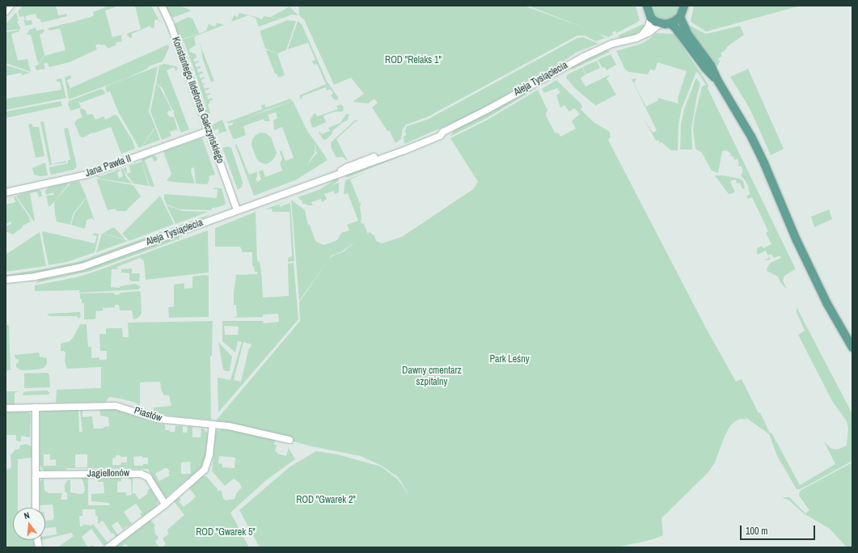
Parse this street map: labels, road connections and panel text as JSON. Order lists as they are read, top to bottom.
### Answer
{
  "streets": {
    "street": [
      "Aleja Tysiąclecia",
      "Konstantego Ildefonsa Gałczyńskiego",
      "Jana Pawła II",
      "Piastów",
      "Jagiellonów"
    ]
  },
  "crossings": [
    ["Aleja Tysiąclecia", "Konstantego Ildefonsa Gałczyńskiego"],
    ["Konstantego Ildefonsa Gałczyńskiego", "Jana Pawła II"]
  ],
  "parks": [
    "ROD \"Relaks 1\"",
    "Park Leśny",
    "Dawny cmentarz szpitalny",
    "ROD \"Gwarek 2\"",
    "ROD \"Gwarek 5\""
  ],
  "scale_bar": "100 m",
  "north": "top"
}
